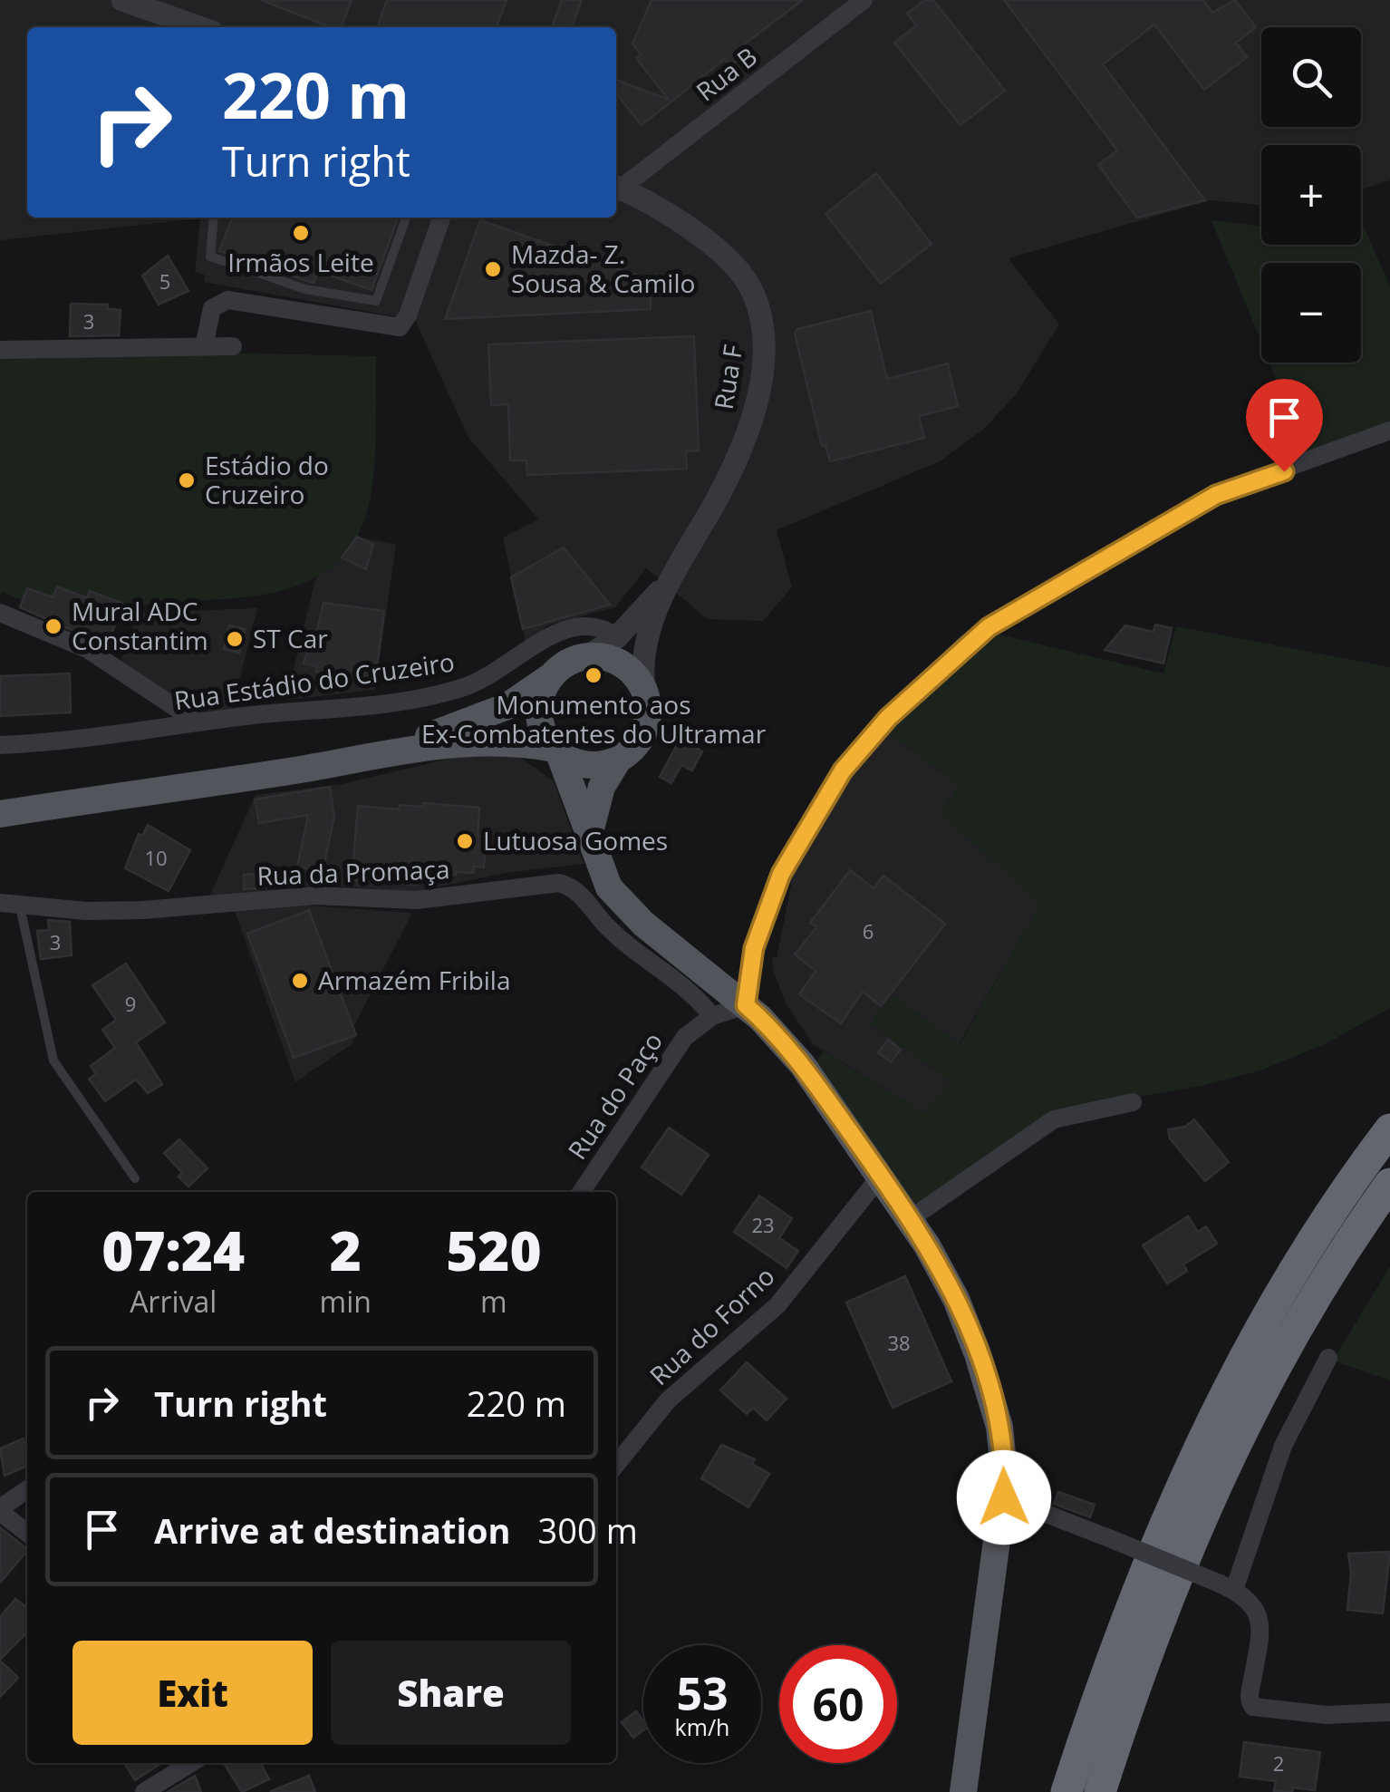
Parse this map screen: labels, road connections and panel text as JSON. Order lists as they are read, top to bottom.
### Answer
{
  "streets": {
    "street": [
      "Rua B",
      "Rua F",
      "Rua Estádio do Cruzeiro",
      "Rua da Promaça",
      "Rua do Paço",
      "Rua do Forno"
    ]
  },
  "crossings": [
    ["Rua B", "Rua F"],
    ["Rua da Promaça", "Rua do Paço"]
  ],
  "places": [
    "Irmãos Leite",
    "Mazda- Z. Sousa & Camilo",
    "Estádio do Cruzeiro",
    "Mural ADC Constantim",
    "ST Car",
    "Monumento aos Ex-Combatentes do Ultramar",
    "Lutuosa Gomes",
    "Armazém Fribila"
  ],
  "house_numbers": [
    "5",
    "3",
    "10",
    "6",
    "3",
    "9",
    "23",
    "38",
    "2"
  ],
  "page": {
    "map_buttons": ["+", "−"],
    "turn": ["220 m", "Turn right"],
    "eta": [
      "07:24",
      "Arrival",
      "2",
      "min",
      "520",
      "m"
    ],
    "list": [
      {
        "name": "Turn right",
        "value": "220 m"
      },
      {
        "name": "Arrive at destination",
        "value": "300 m"
      }
    ],
    "buttons": ["Exit", "Share"],
    "speed": "53 km/h",
    "limit": "60"
  }
}
